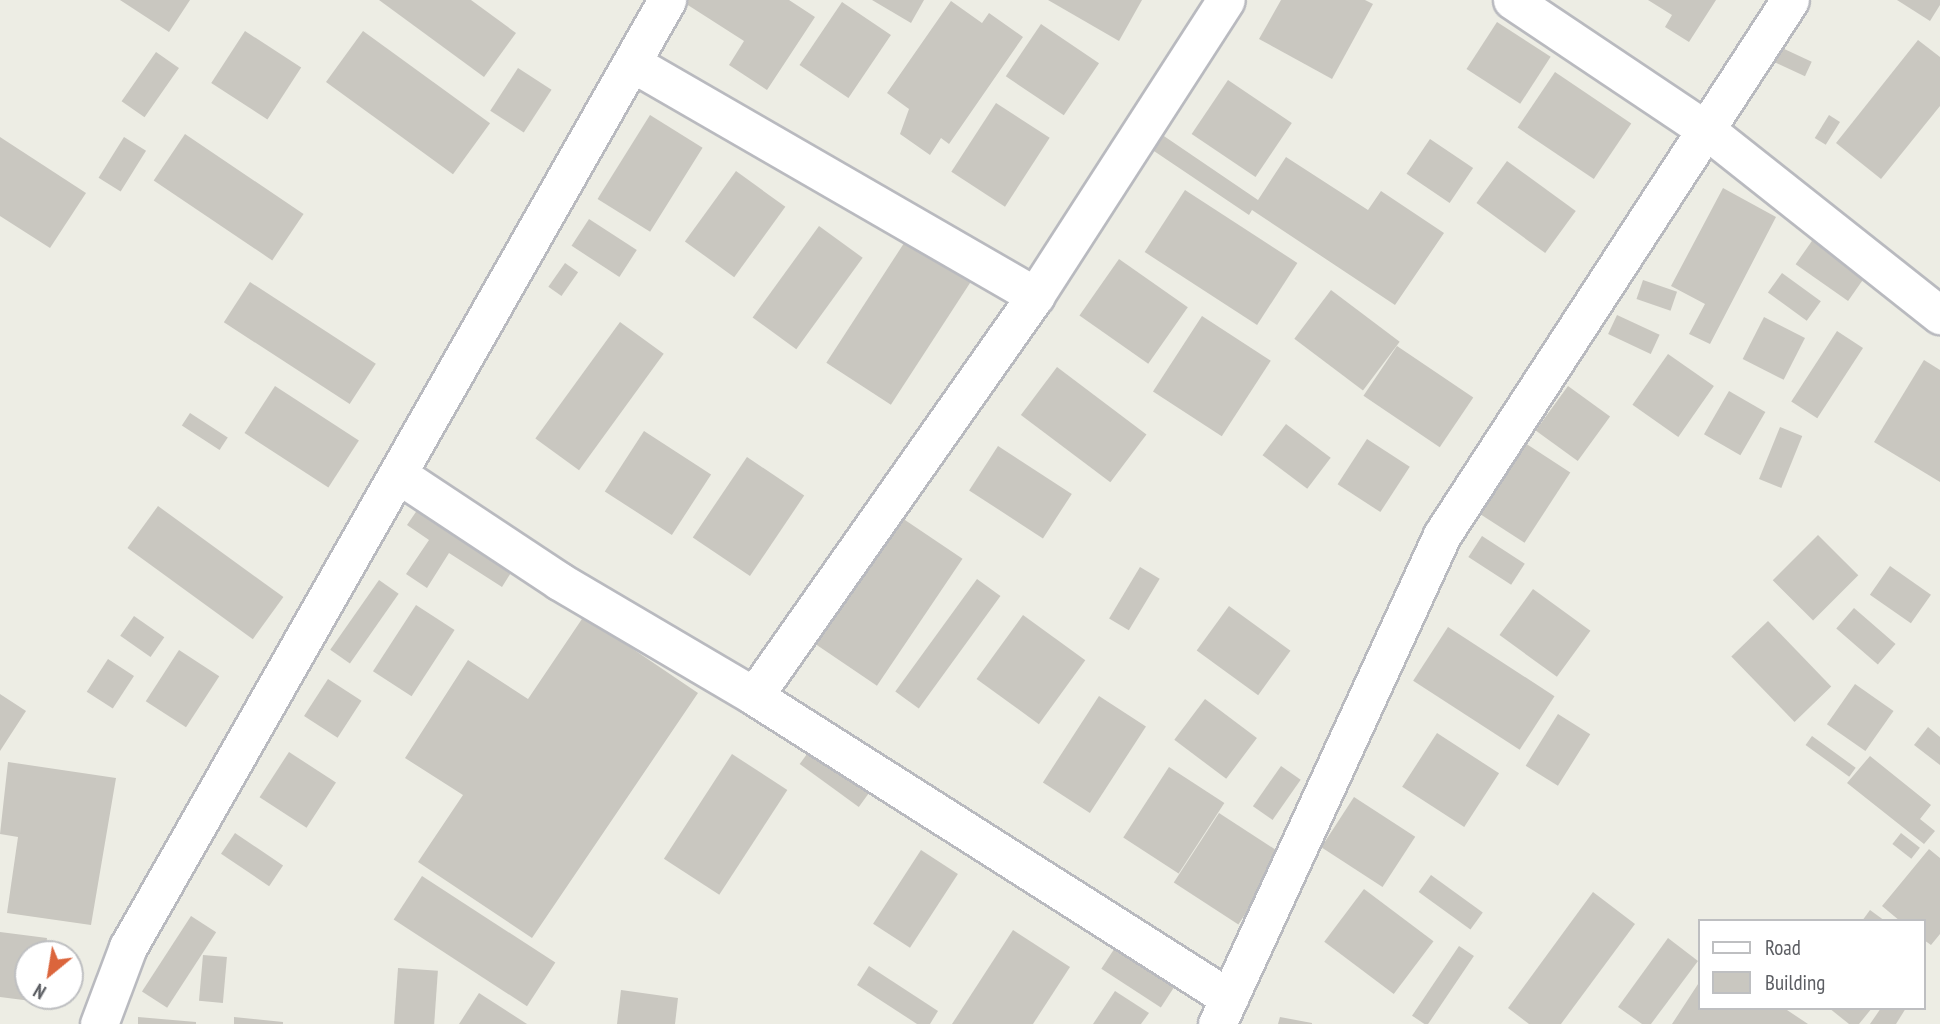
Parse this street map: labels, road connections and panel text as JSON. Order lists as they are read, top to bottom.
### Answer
{
  "legend": ["Road", "Building"],
  "north": "bottom left"
}
